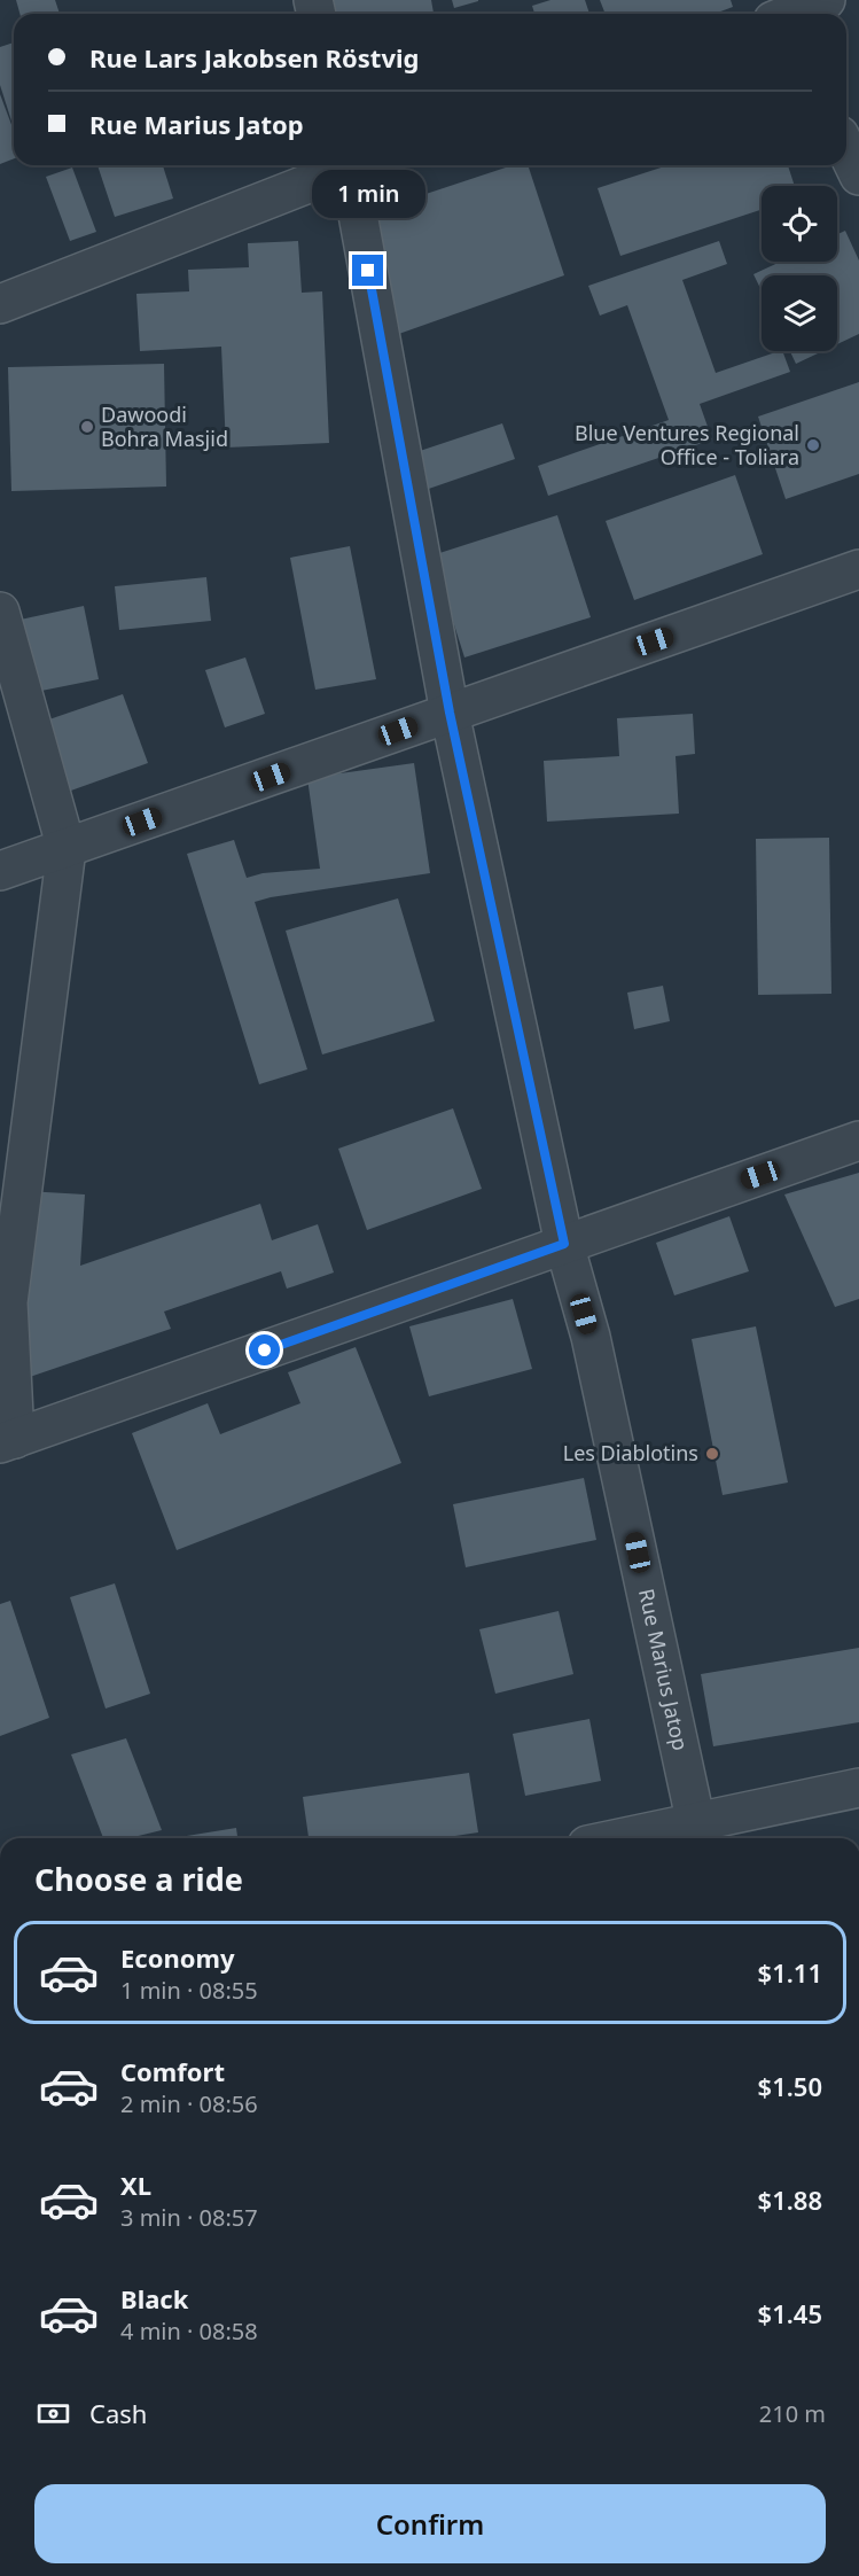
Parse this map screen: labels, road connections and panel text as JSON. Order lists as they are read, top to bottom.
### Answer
{
  "streets": {
    "street": ["Rue Marius Jatop"]
  },
  "places": ["Dawoodi Bohra Masjid", "Blue Ventures Regional Office - Toliara", "Les Diablotins"],
  "page": {
    "banner": ["Rue Lars Jakobsen Röstvig", "Rue Marius Jatop"],
    "bubble": "1 min",
    "heading": "Choose a ride",
    "list": [
      {
        "name": "Economy",
        "note": "1 min · 08:55",
        "value": "$1.11"
      },
      {
        "name": "Comfort",
        "note": "2 min · 08:56",
        "value": "$1.50"
      },
      {
        "name": "XL",
        "note": "3 min · 08:57",
        "value": "$1.88"
      },
      {
        "name": "Black",
        "note": "4 min · 08:58",
        "value": "$1.45"
      }
    ],
    "pay": ["Cash", "210 m"],
    "buttons": "Confirm"
  }
}
